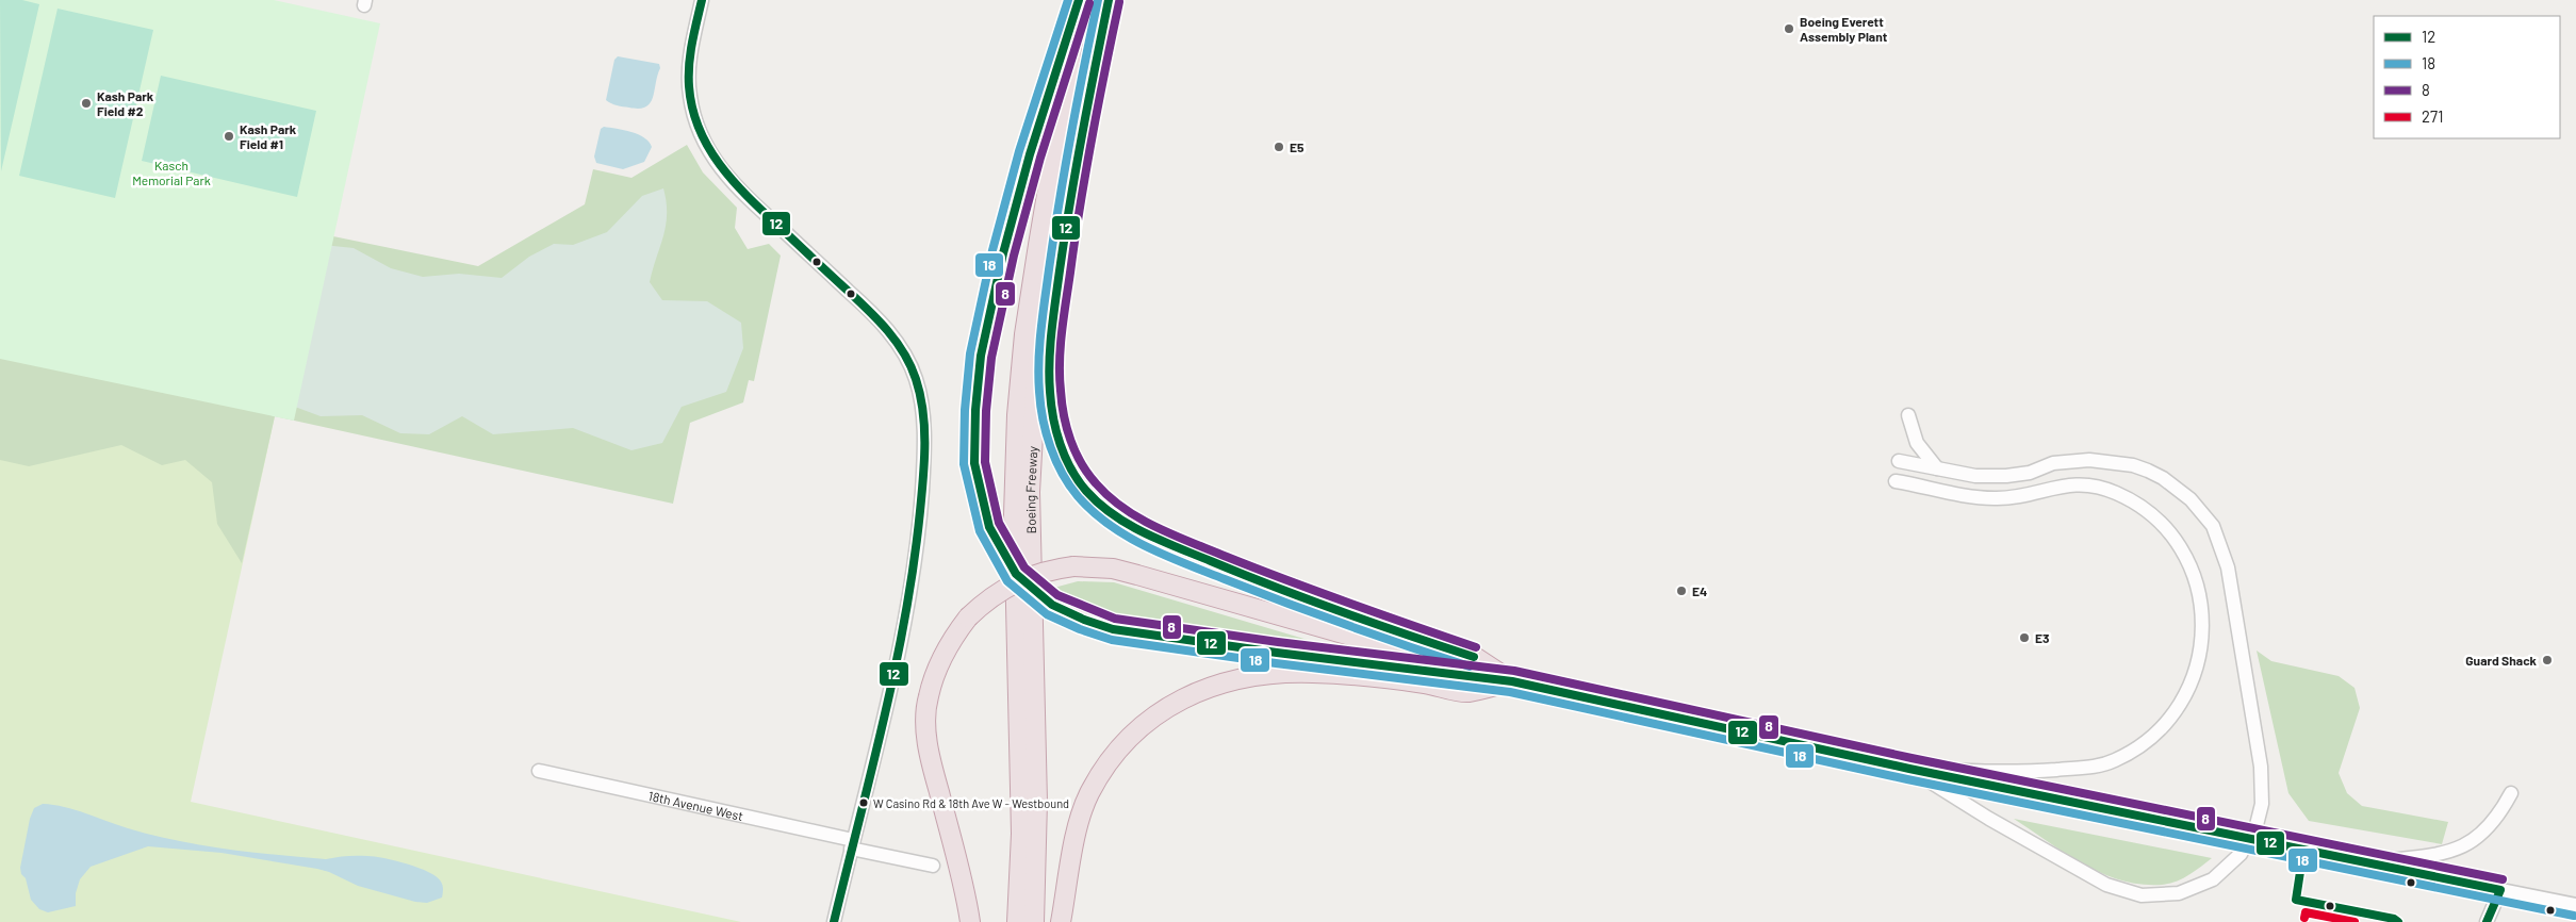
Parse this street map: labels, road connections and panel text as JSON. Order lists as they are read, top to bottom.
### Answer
{
  "streets": {
    "highway": ["Boeing Freeway"],
    "street": ["18th Avenue West"]
  },
  "parks": ["Kasch Memorial Park"],
  "places": [
    "Boeing Everett Assembly Plant",
    "Kash Park Field #2",
    "Kash Park Field #1",
    "E5",
    "E4",
    "E3",
    "Guard Shack",
    "W Casino Rd & 18th Ave W - Westbound"
  ],
  "lines": [
    "transit line 12",
    "transit line 18",
    "transit line 8",
    "transit line 271"
  ],
  "legend": [
    "12",
    "18",
    "8",
    "271"
  ]
}
